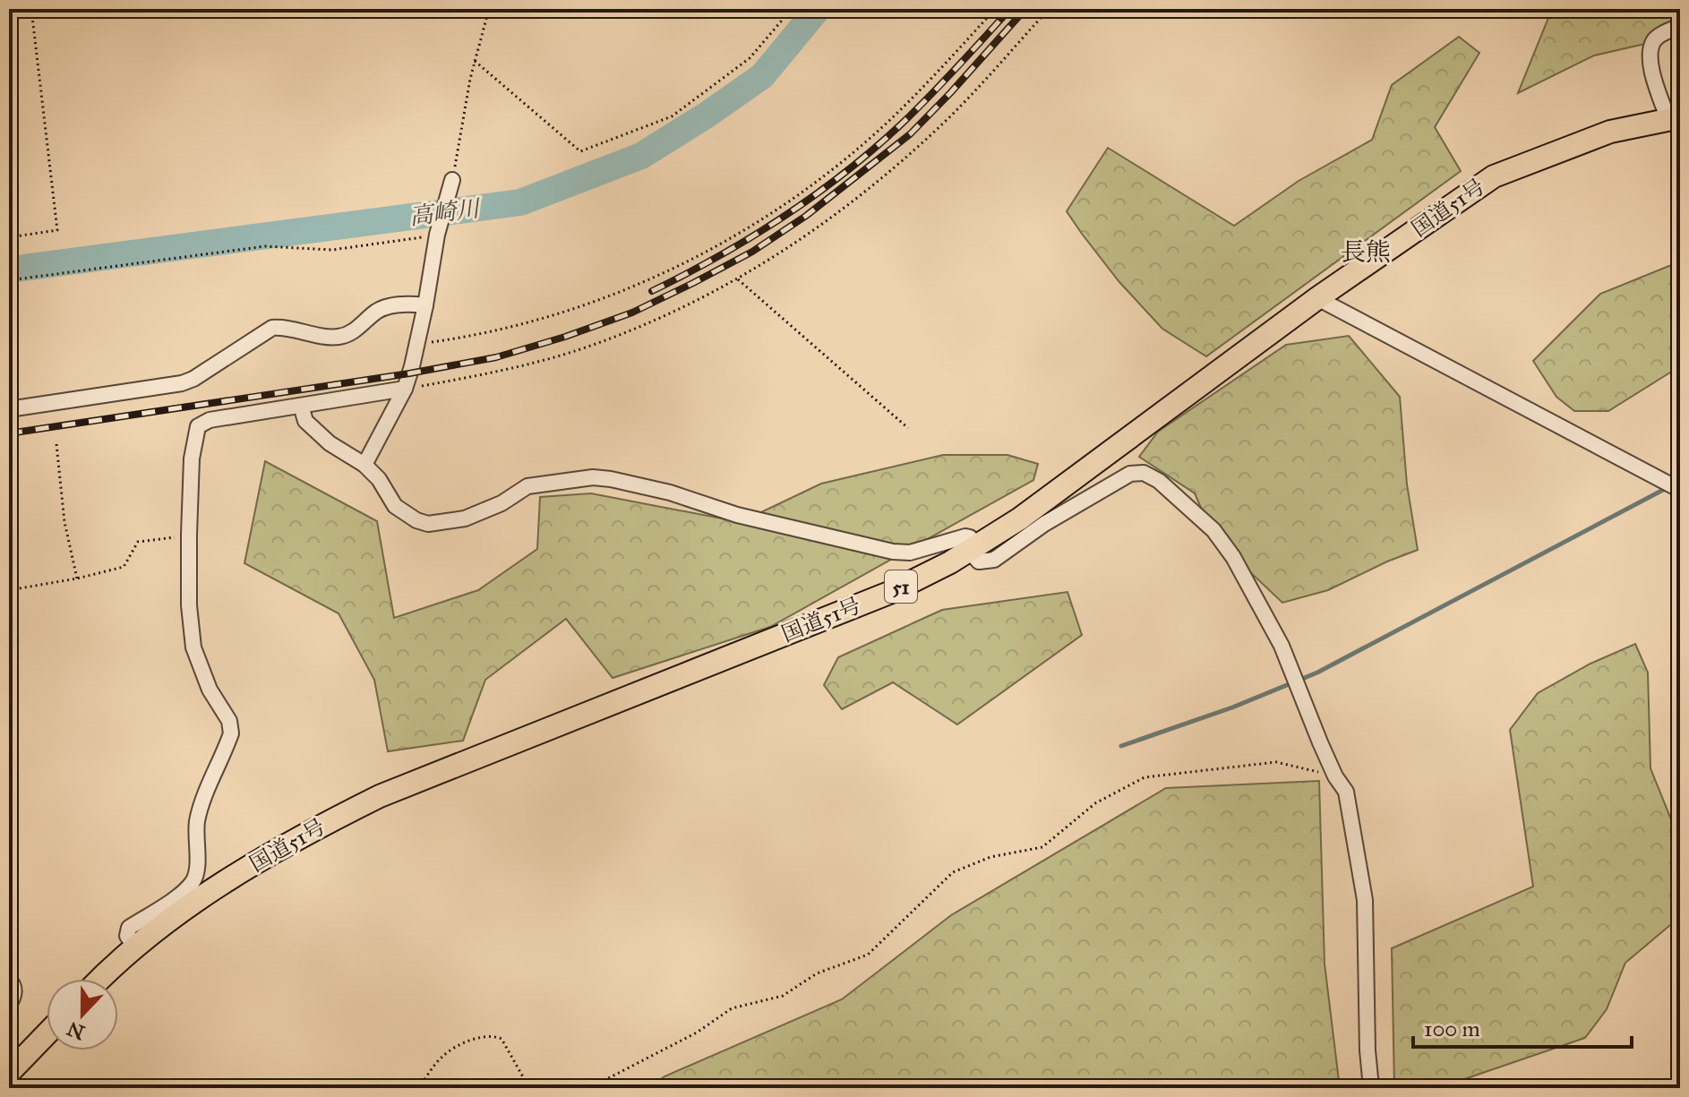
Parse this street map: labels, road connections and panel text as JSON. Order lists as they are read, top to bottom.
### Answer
{
  "streets": {
    "highway": ["国道51号", "51"]
  },
  "districts": ["長熊"],
  "water": ["高崎川"],
  "scale_bar": "100 m",
  "north": "bottom"
}
